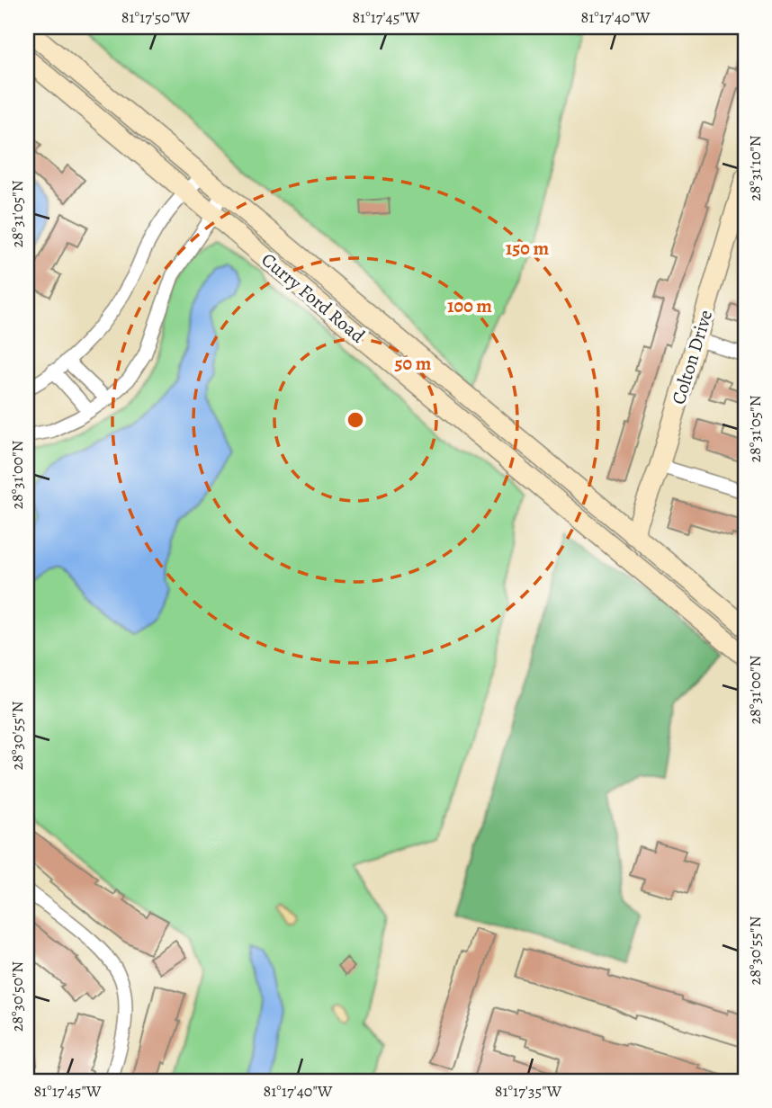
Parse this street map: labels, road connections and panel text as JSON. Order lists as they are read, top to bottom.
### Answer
{
  "streets": {
    "main road": ["Curry Ford Road", "Colton Drive"]
  },
  "crossings": [
    ["Curry Ford Road", "Colton Drive"]
  ],
  "coordinates": [
    "81°17'50\"W",
    "81°17'45\"W",
    "81°17'40\"W",
    "28°31'10\"N",
    "28°31'05\"N",
    "28°31'00\"N",
    "28°30'55\"N",
    "28°30'50\"N",
    "81°17'35\"W"
  ],
  "rings": ["150 m", "100 m", "50 m"]
}
